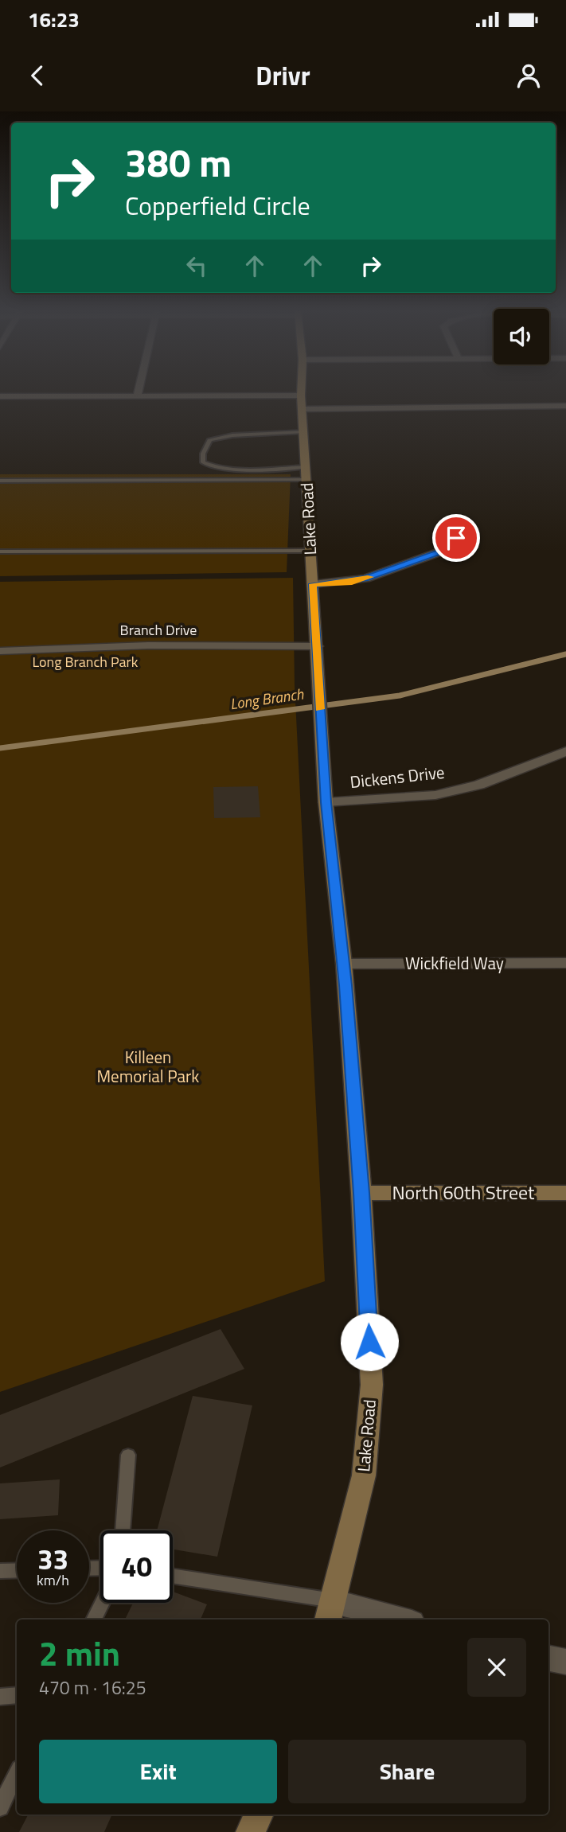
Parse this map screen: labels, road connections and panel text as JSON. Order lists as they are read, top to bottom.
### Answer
{
  "streets": {
    "street": [
      "Lake Road",
      "Branch Drive",
      "Dickens Drive",
      "Wickfield Way",
      "North 60th Street"
    ]
  },
  "crossings": [
    ["Lake Road", "Branch Drive"],
    ["Lake Road", "Dickens Drive"],
    ["Lake Road", "Wickfield Way"],
    ["Lake Road", "North 60th Street"]
  ],
  "water": ["Long Branch"],
  "parks": ["Long Branch Park", "Killeen Memorial Park"],
  "page": {
    "status": "16:23",
    "header": "Drivr",
    "turn": ["380 m", "Copperfield Circle"],
    "speed": "33 km/h",
    "limit": "40",
    "heading": ["2 min", "470 m · 16:25"],
    "buttons": ["Exit", "Share"]
  }
}
